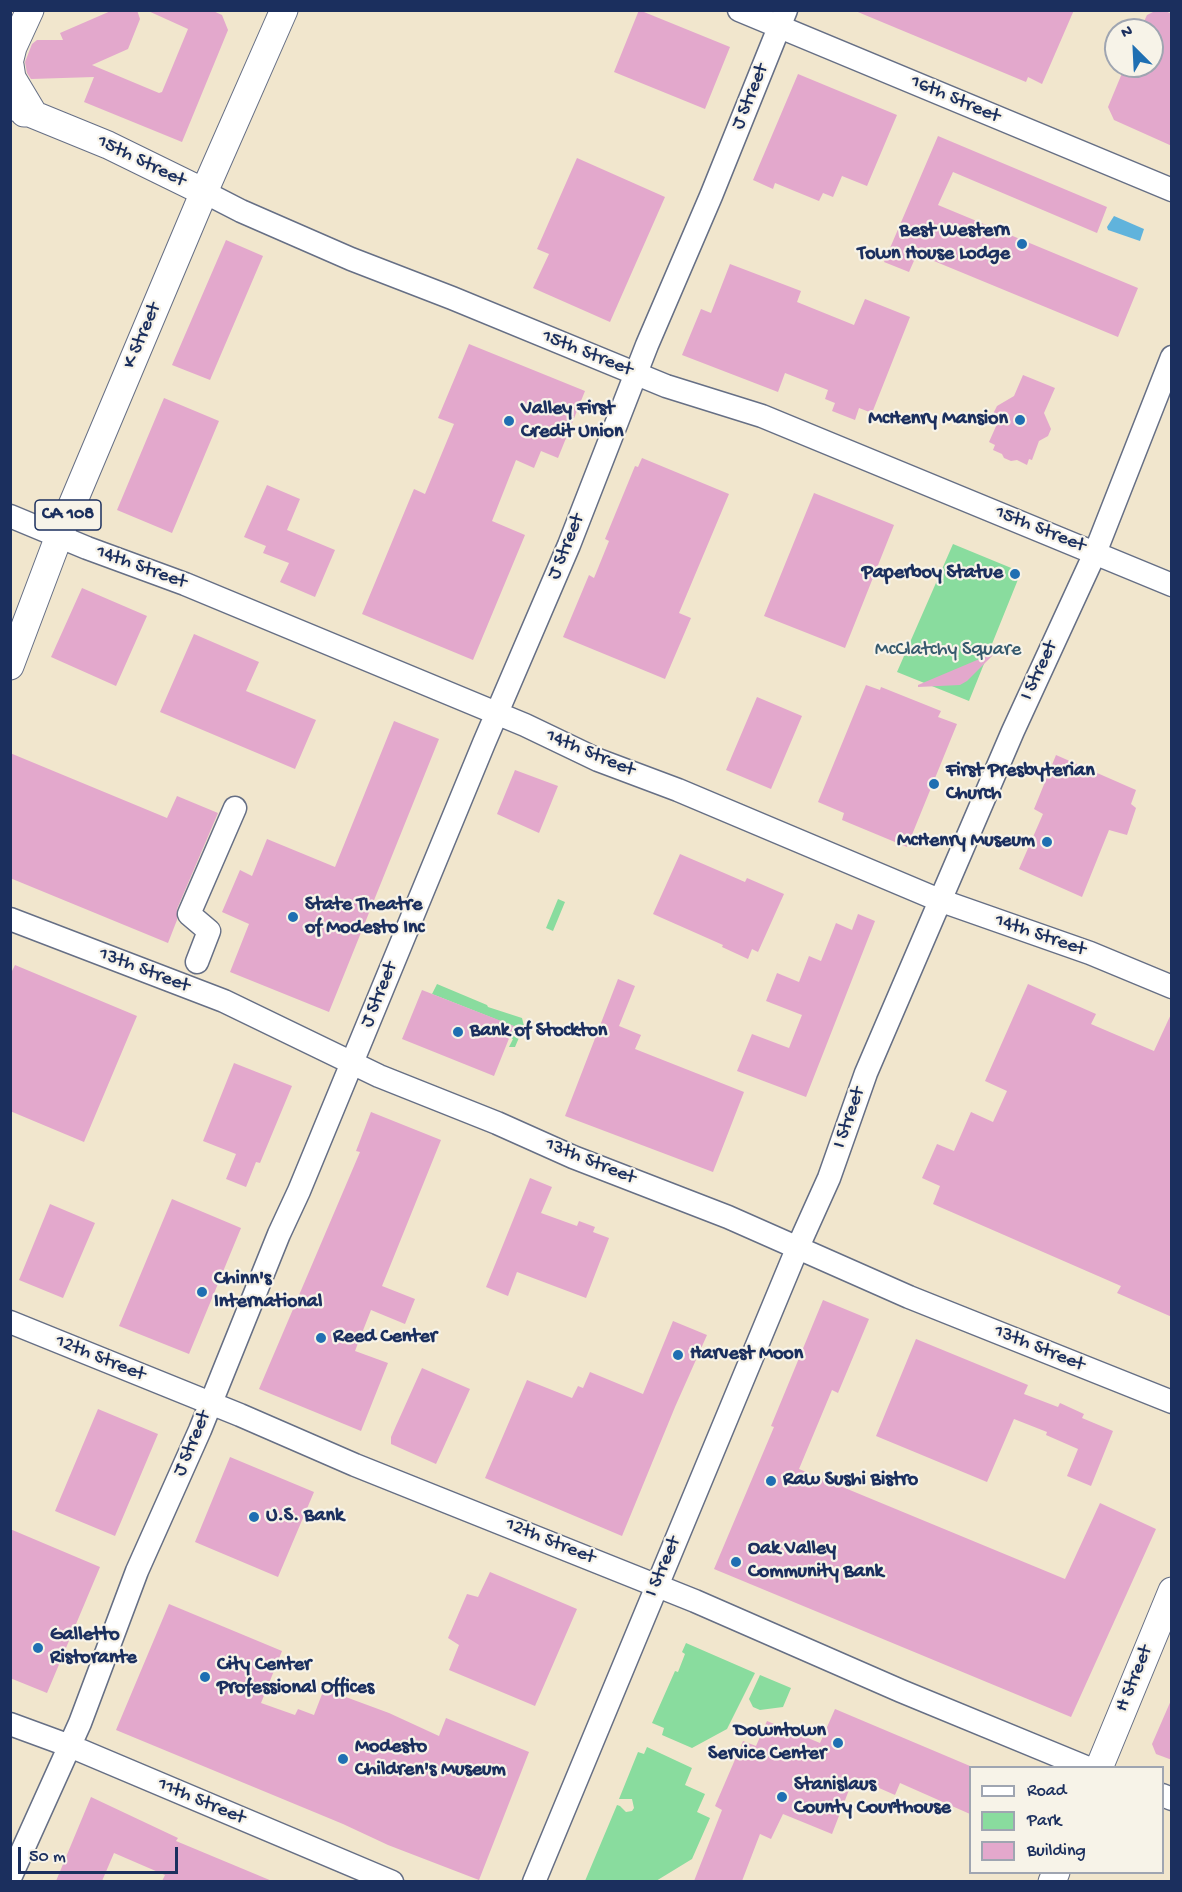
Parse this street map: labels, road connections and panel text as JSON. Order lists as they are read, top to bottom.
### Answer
{
  "streets": {
    "main road": [
      "15th Street",
      "K Street",
      "CA 108",
      "H Street"
    ],
    "street": [
      "J Street",
      "16th Street",
      "14th Street",
      "I Street",
      "13th Street",
      "12th Street",
      "11th Street"
    ]
  },
  "crossings": [
    ["J Street", "16th Street"],
    ["J Street", "15th Street"],
    ["J Street", "14th Street"],
    ["J Street", "13th Street"],
    ["J Street", "12th Street"],
    ["J Street", "11th Street"],
    ["15th Street", "K Street"],
    ["15th Street", "I Street"],
    ["K Street", "14th Street"],
    ["14th Street", "I Street"],
    ["I Street", "13th Street"],
    ["I Street", "12th Street"]
  ],
  "parks": ["McClatchy Square"],
  "places": [
    "Best Western Town House Lodge",
    "McHenry Mansion",
    "Valley First Credit Union",
    "Paperboy Statue",
    "First Presbyterian Church",
    "McHenry Museum",
    "State Theatre of Modesto Inc",
    "Bank of Stockton",
    "Chinn's International",
    "Reed Center",
    "Harvest Moon",
    "Raw Sushi Bistro",
    "U.S. Bank",
    "Oak Valley Community Bank",
    "Galletto Ristorante",
    "City Center Professional Offices",
    "Downtown Service Center",
    "Modesto Children's Museum",
    "Stanislaus County Courthouse"
  ],
  "legend": ["Road", "Park", "Building"],
  "scale_bar": "50 m",
  "north": "top left"
}
